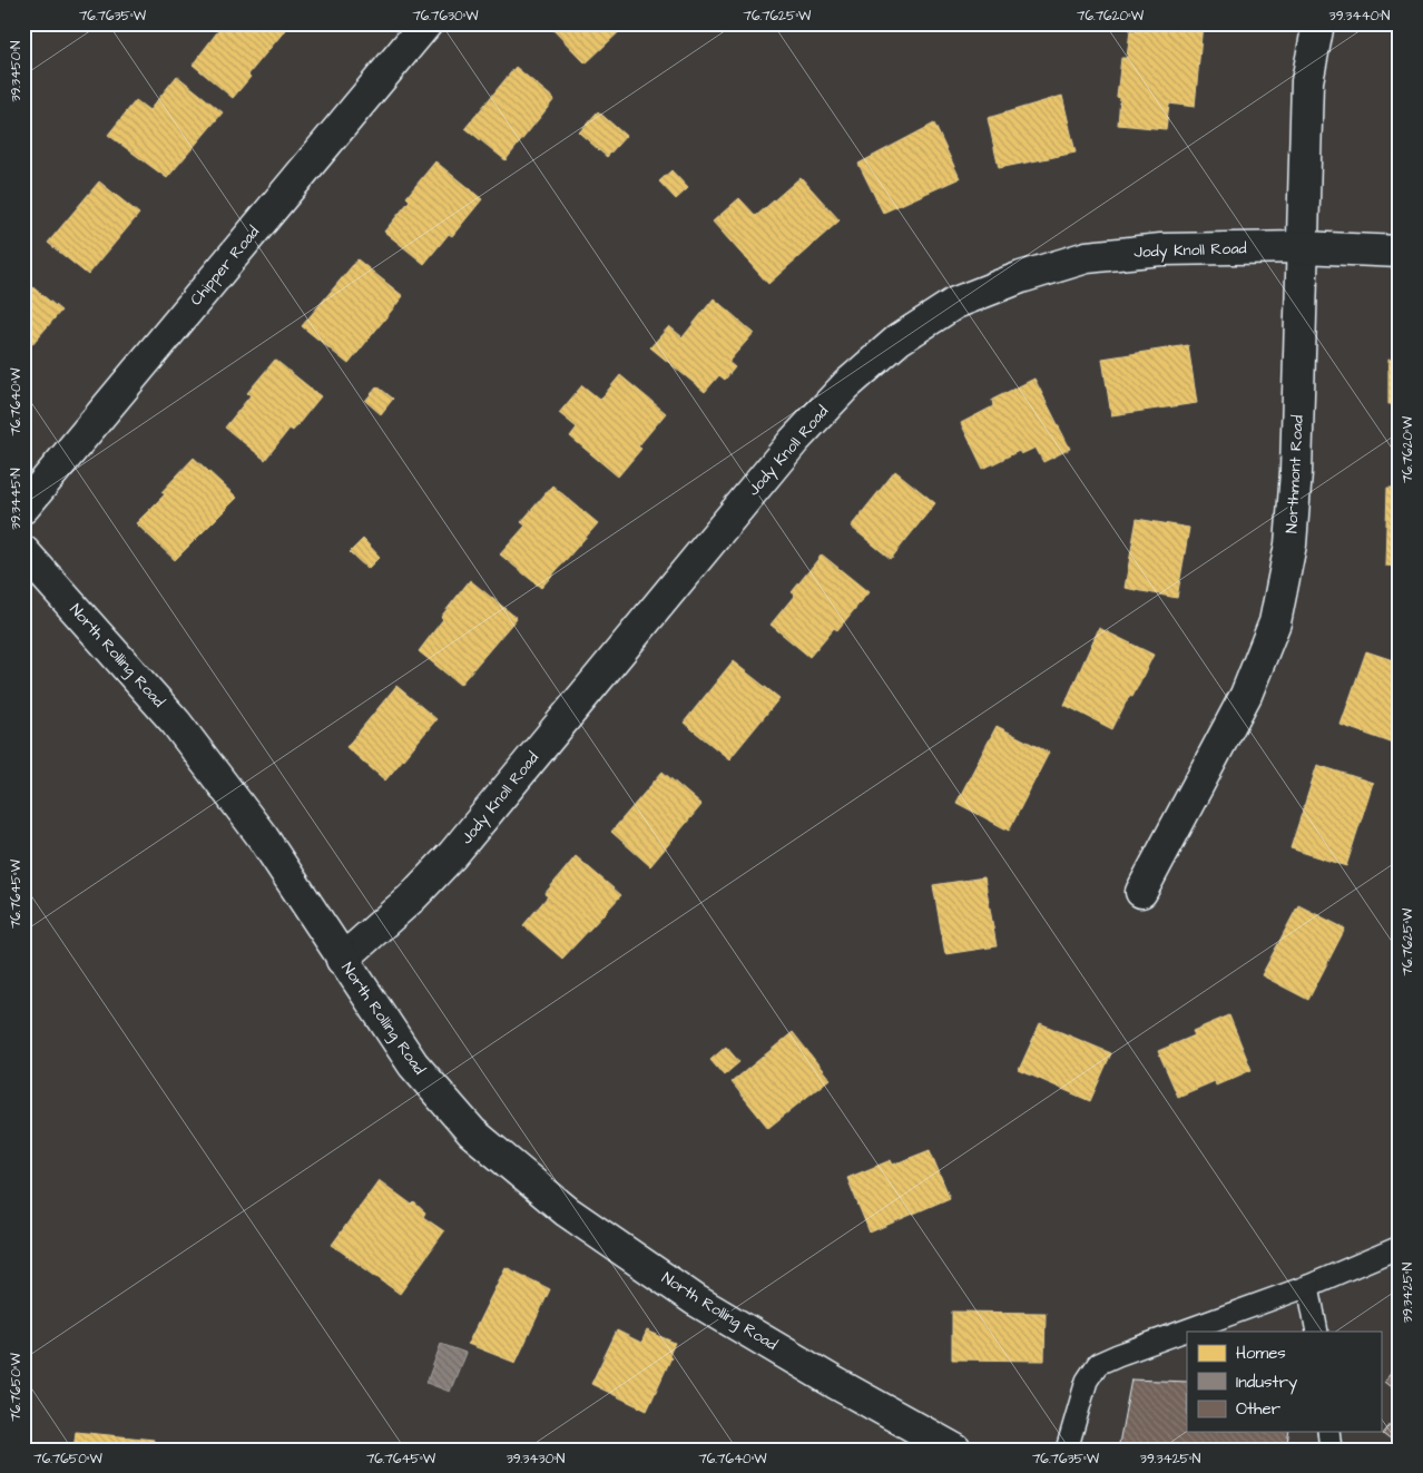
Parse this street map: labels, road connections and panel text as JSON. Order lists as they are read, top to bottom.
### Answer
{
  "streets": {
    "street": [
      "Jody Knoll Road",
      "Chipper Road",
      "Northmont Road",
      "North Rolling Road"
    ]
  },
  "crossings": [
    ["Jody Knoll Road", "Northmont Road"],
    ["Jody Knoll Road", "North Rolling Road"]
  ],
  "legend": ["Homes", "Industry", "Other"],
  "coordinates": [
    "76.7635°W",
    "76.7630°W",
    "76.7625°W",
    "76.7620°W",
    "39.3440°N",
    "39.3450°N",
    "76.7640°W",
    "39.3445°N",
    "76.7645°W",
    "39.3425°N",
    "76.7650°W",
    "39.3430°N"
  ]
}
